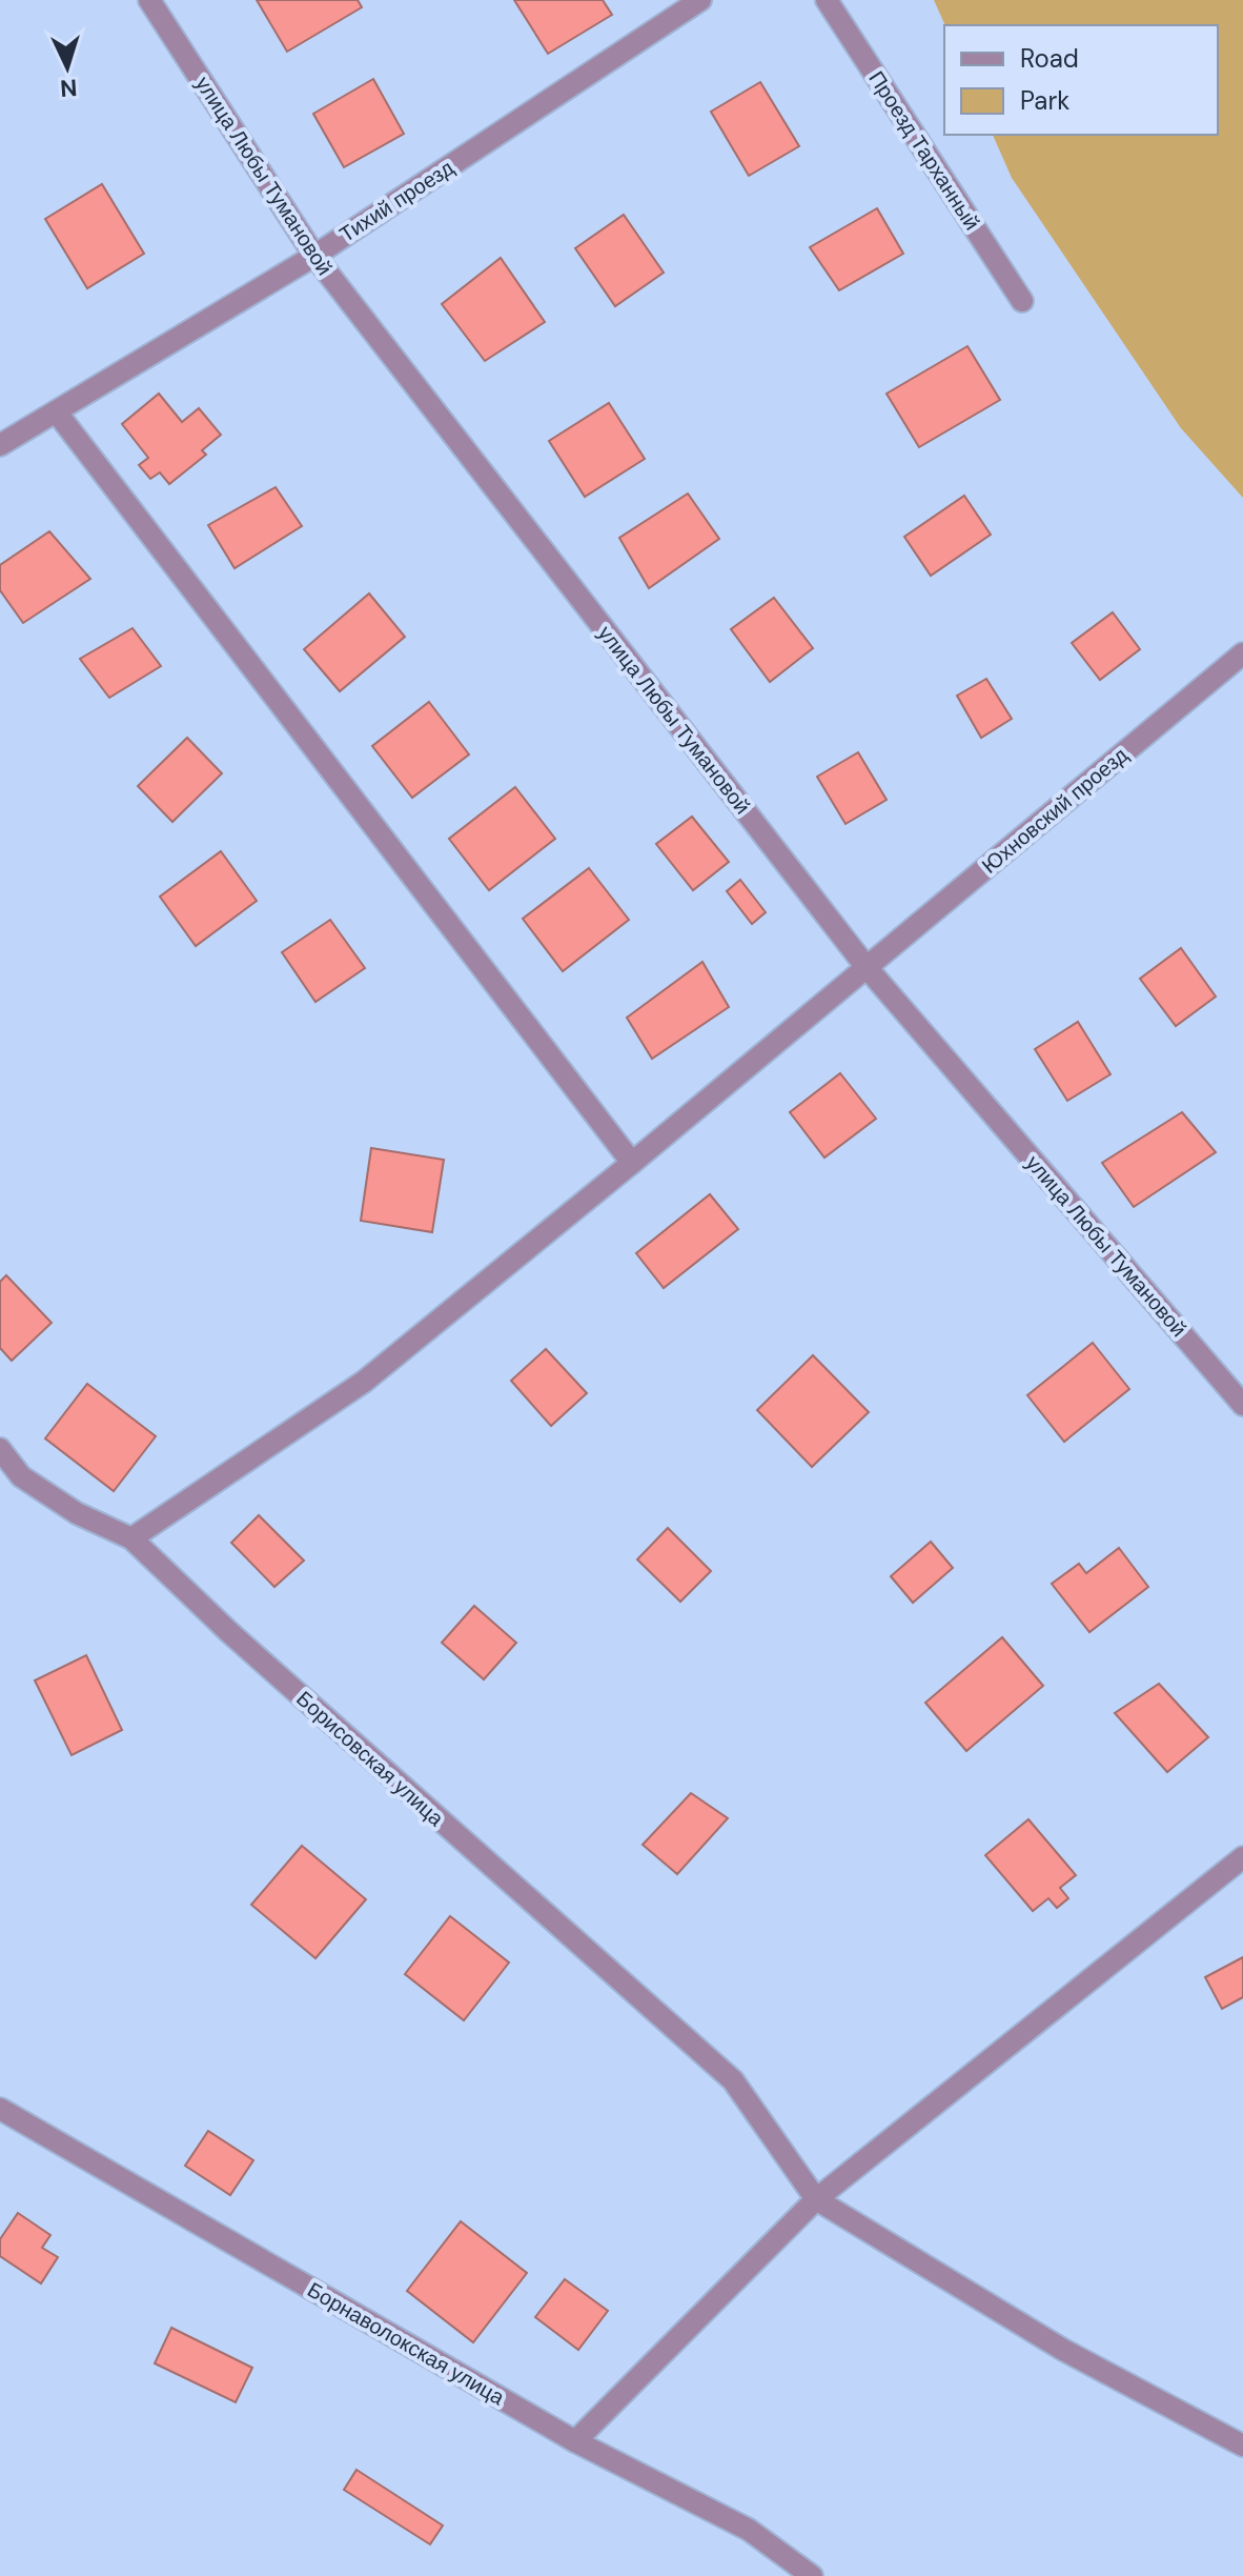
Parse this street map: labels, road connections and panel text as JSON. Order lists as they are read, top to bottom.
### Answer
{
  "streets": {
    "street": [
      "Проезд Тарханный",
      "улица Любы Тумановой",
      "Тихий проезд",
      "Юхновский проезд",
      "Борисовская улица",
      "Борнаволокская улица"
    ]
  },
  "crossings": [
    ["улица Любы Тумановой", "Тихий проезд"],
    ["улица Любы Тумановой", "Юхновский проезд"],
    ["Юхновский проезд", "Борисовская улица"]
  ],
  "legend": ["Road", "Park"],
  "north": "bottom"
}
